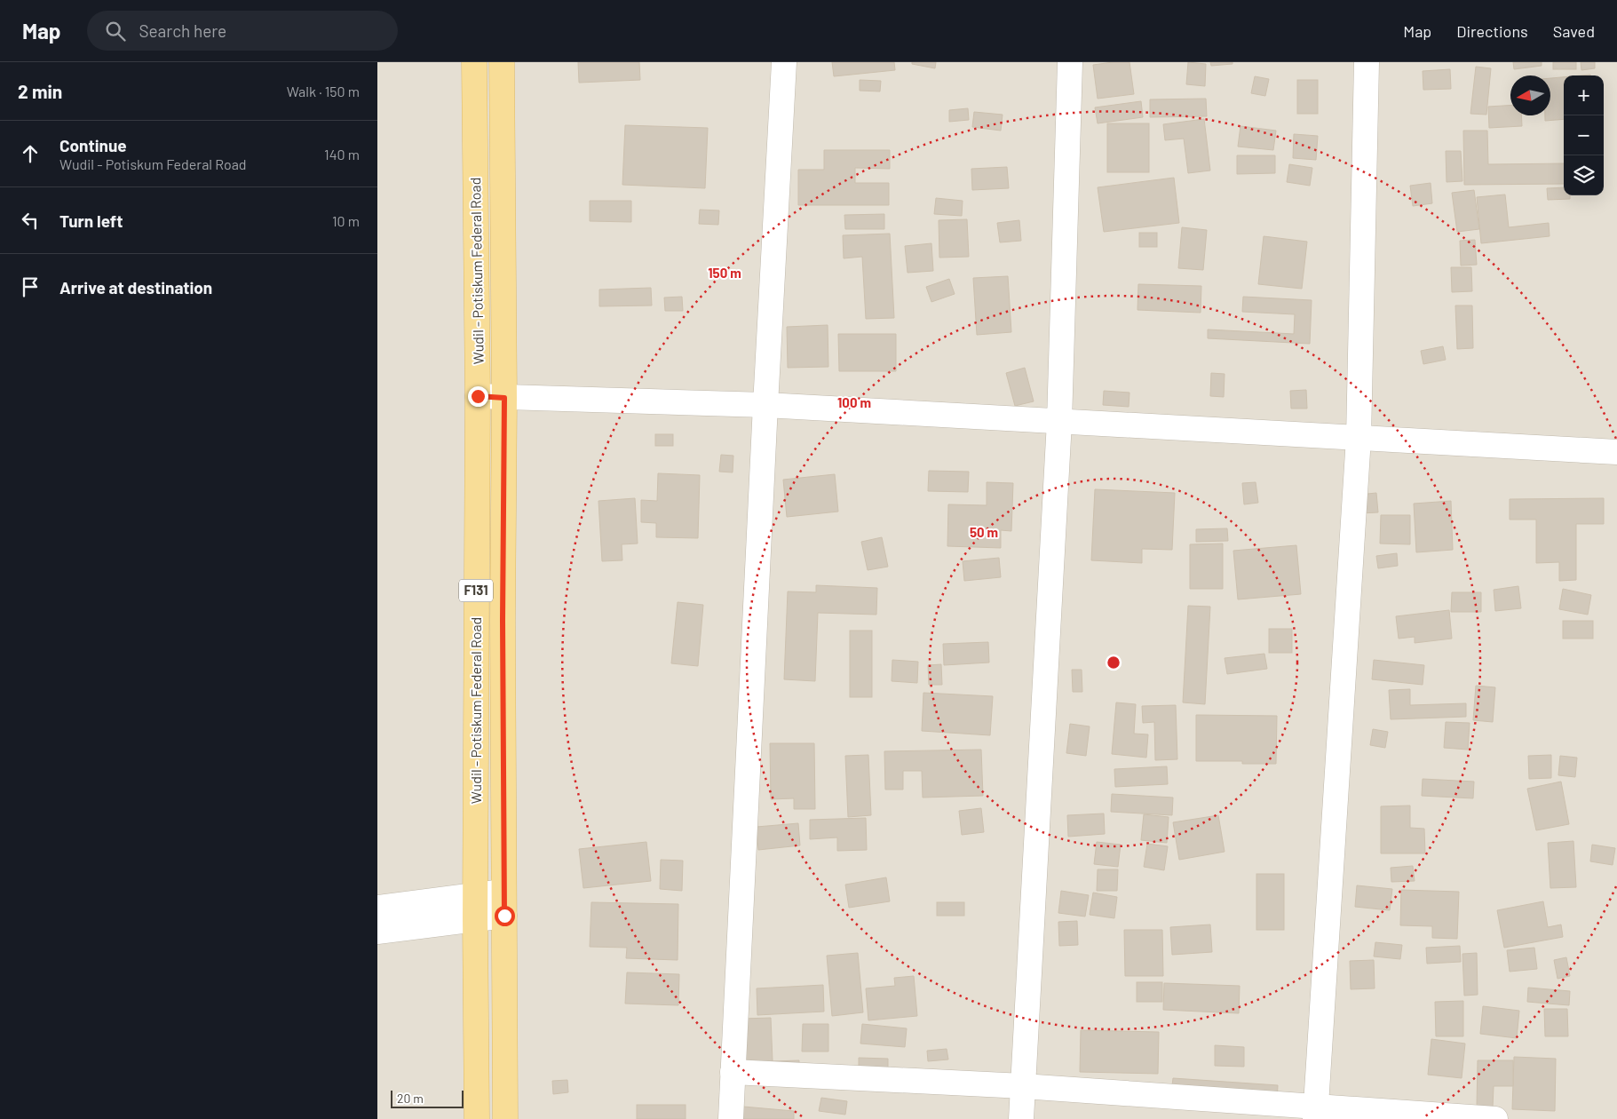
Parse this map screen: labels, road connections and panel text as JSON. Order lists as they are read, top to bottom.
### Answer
{
  "streets": {
    "main road": ["Wudil - Potiskum Federal Road", "F131"]
  },
  "scale_bar": "20 m",
  "north": "left",
  "page": {
    "header": "Map",
    "search": "Search here",
    "nav": ["Map", "Directions", "Saved"],
    "heading": ["2 min", "Walk · 150 m"],
    "map_buttons": ["+", "−"],
    "list": [
      ["Continue", "Wudil - Potiskum Federal Road", "140 m"],
      ["Turn left", "10 m"],
      "Arrive at destination"
    ],
    "scale": "20 m"
  },
  "rings": ["150 m", "100 m", "50 m"]
}
